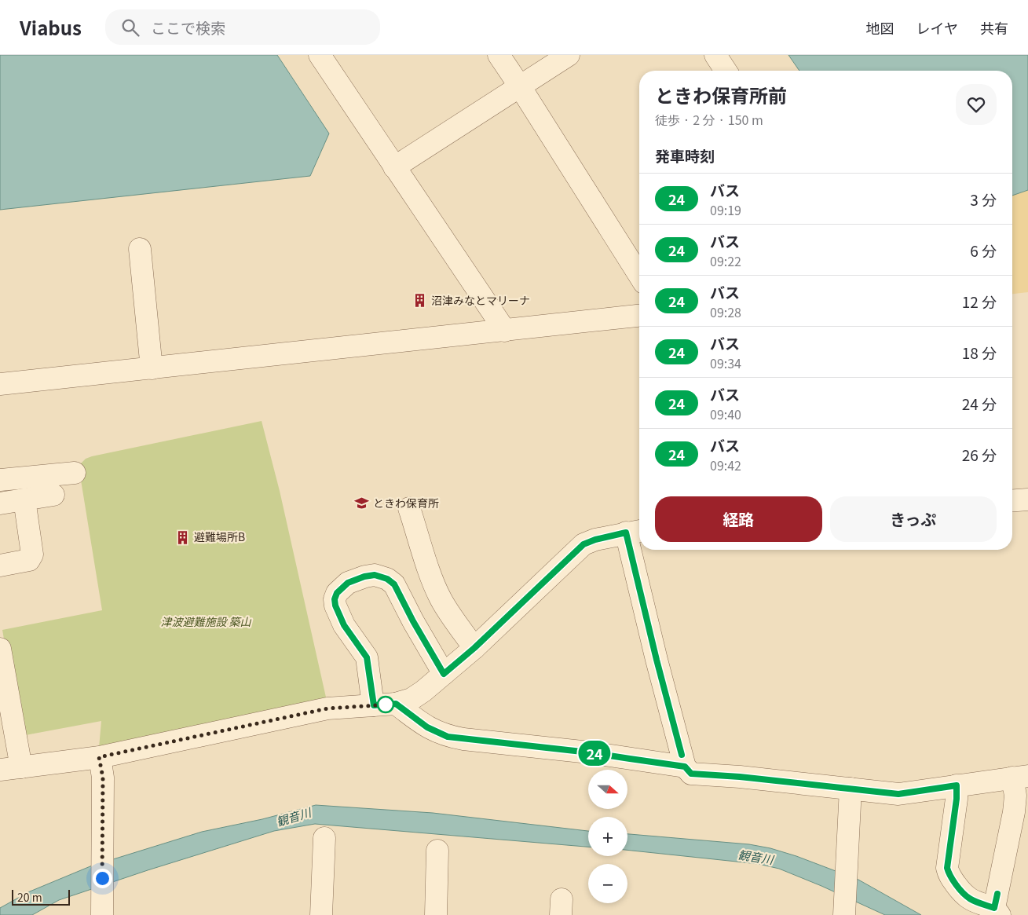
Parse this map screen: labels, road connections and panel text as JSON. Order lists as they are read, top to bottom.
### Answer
{
  "water": ["観音川"],
  "parks": ["津波避難施設 築山"],
  "places": {
    "building": ["沼津みなとマリーナ", "避難場所B"],
    "school or university": ["ときわ保育所"]
  },
  "lines": ["bus line 24"],
  "scale_bar": "20 m",
  "north": "right",
  "page": {
    "header": "Viabus",
    "search": "ここで検索",
    "nav": ["地図", "レイヤ", "共有"],
    "on_map": "24",
    "heading": [
      ["ときわ保育所前", "徒歩 · 2 分 · 150 m"],
      "発車時刻"
    ],
    "list": [
      {
        "mark": "24",
        "name": "バス",
        "note": "09:19",
        "value": "3 分"
      },
      {
        "mark": "24",
        "name": "バス",
        "note": "09:22",
        "value": "6 分"
      },
      {
        "mark": "24",
        "name": "バス",
        "note": "09:28",
        "value": "12 分"
      },
      {
        "mark": "24",
        "name": "バス",
        "note": "09:34",
        "value": "18 分"
      },
      {
        "mark": "24",
        "name": "バス",
        "note": "09:40",
        "value": "24 分"
      },
      {
        "mark": "24",
        "name": "バス",
        "note": "09:42",
        "value": "26 分"
      }
    ],
    "buttons": ["経路", "きっぷ"],
    "map_buttons": ["+", "−"],
    "scale": "20 m"
  }
}
